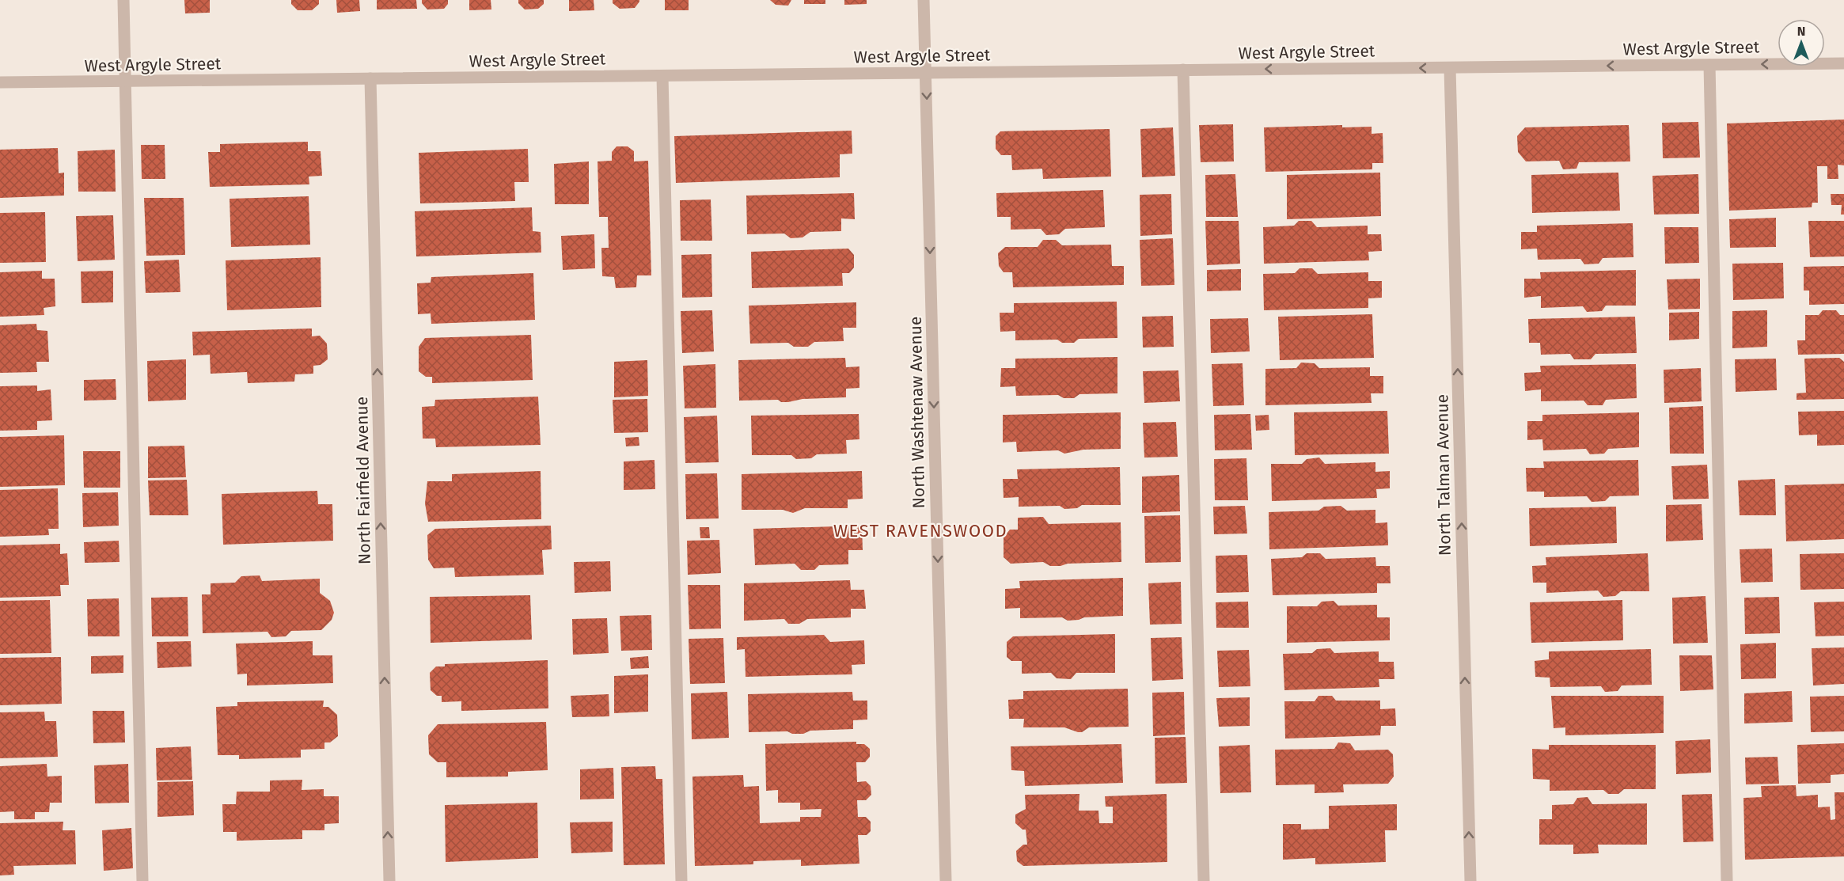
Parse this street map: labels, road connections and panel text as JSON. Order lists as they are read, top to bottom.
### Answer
{
  "streets": {
    "street": [
      "West Argyle Street",
      "North Washtenaw Avenue",
      "North Talman Avenue",
      "North Fairfield Avenue"
    ]
  },
  "crossings": [
    ["West Argyle Street", "North Washtenaw Avenue"],
    ["West Argyle Street", "North Talman Avenue"],
    ["West Argyle Street", "North Fairfield Avenue"]
  ],
  "one_way": [
    "West Argyle Street",
    "North Washtenaw Avenue",
    "North Talman Avenue",
    "North Fairfield Avenue"
  ],
  "districts": ["WEST RAVENSWOOD"],
  "north": "top"
}
